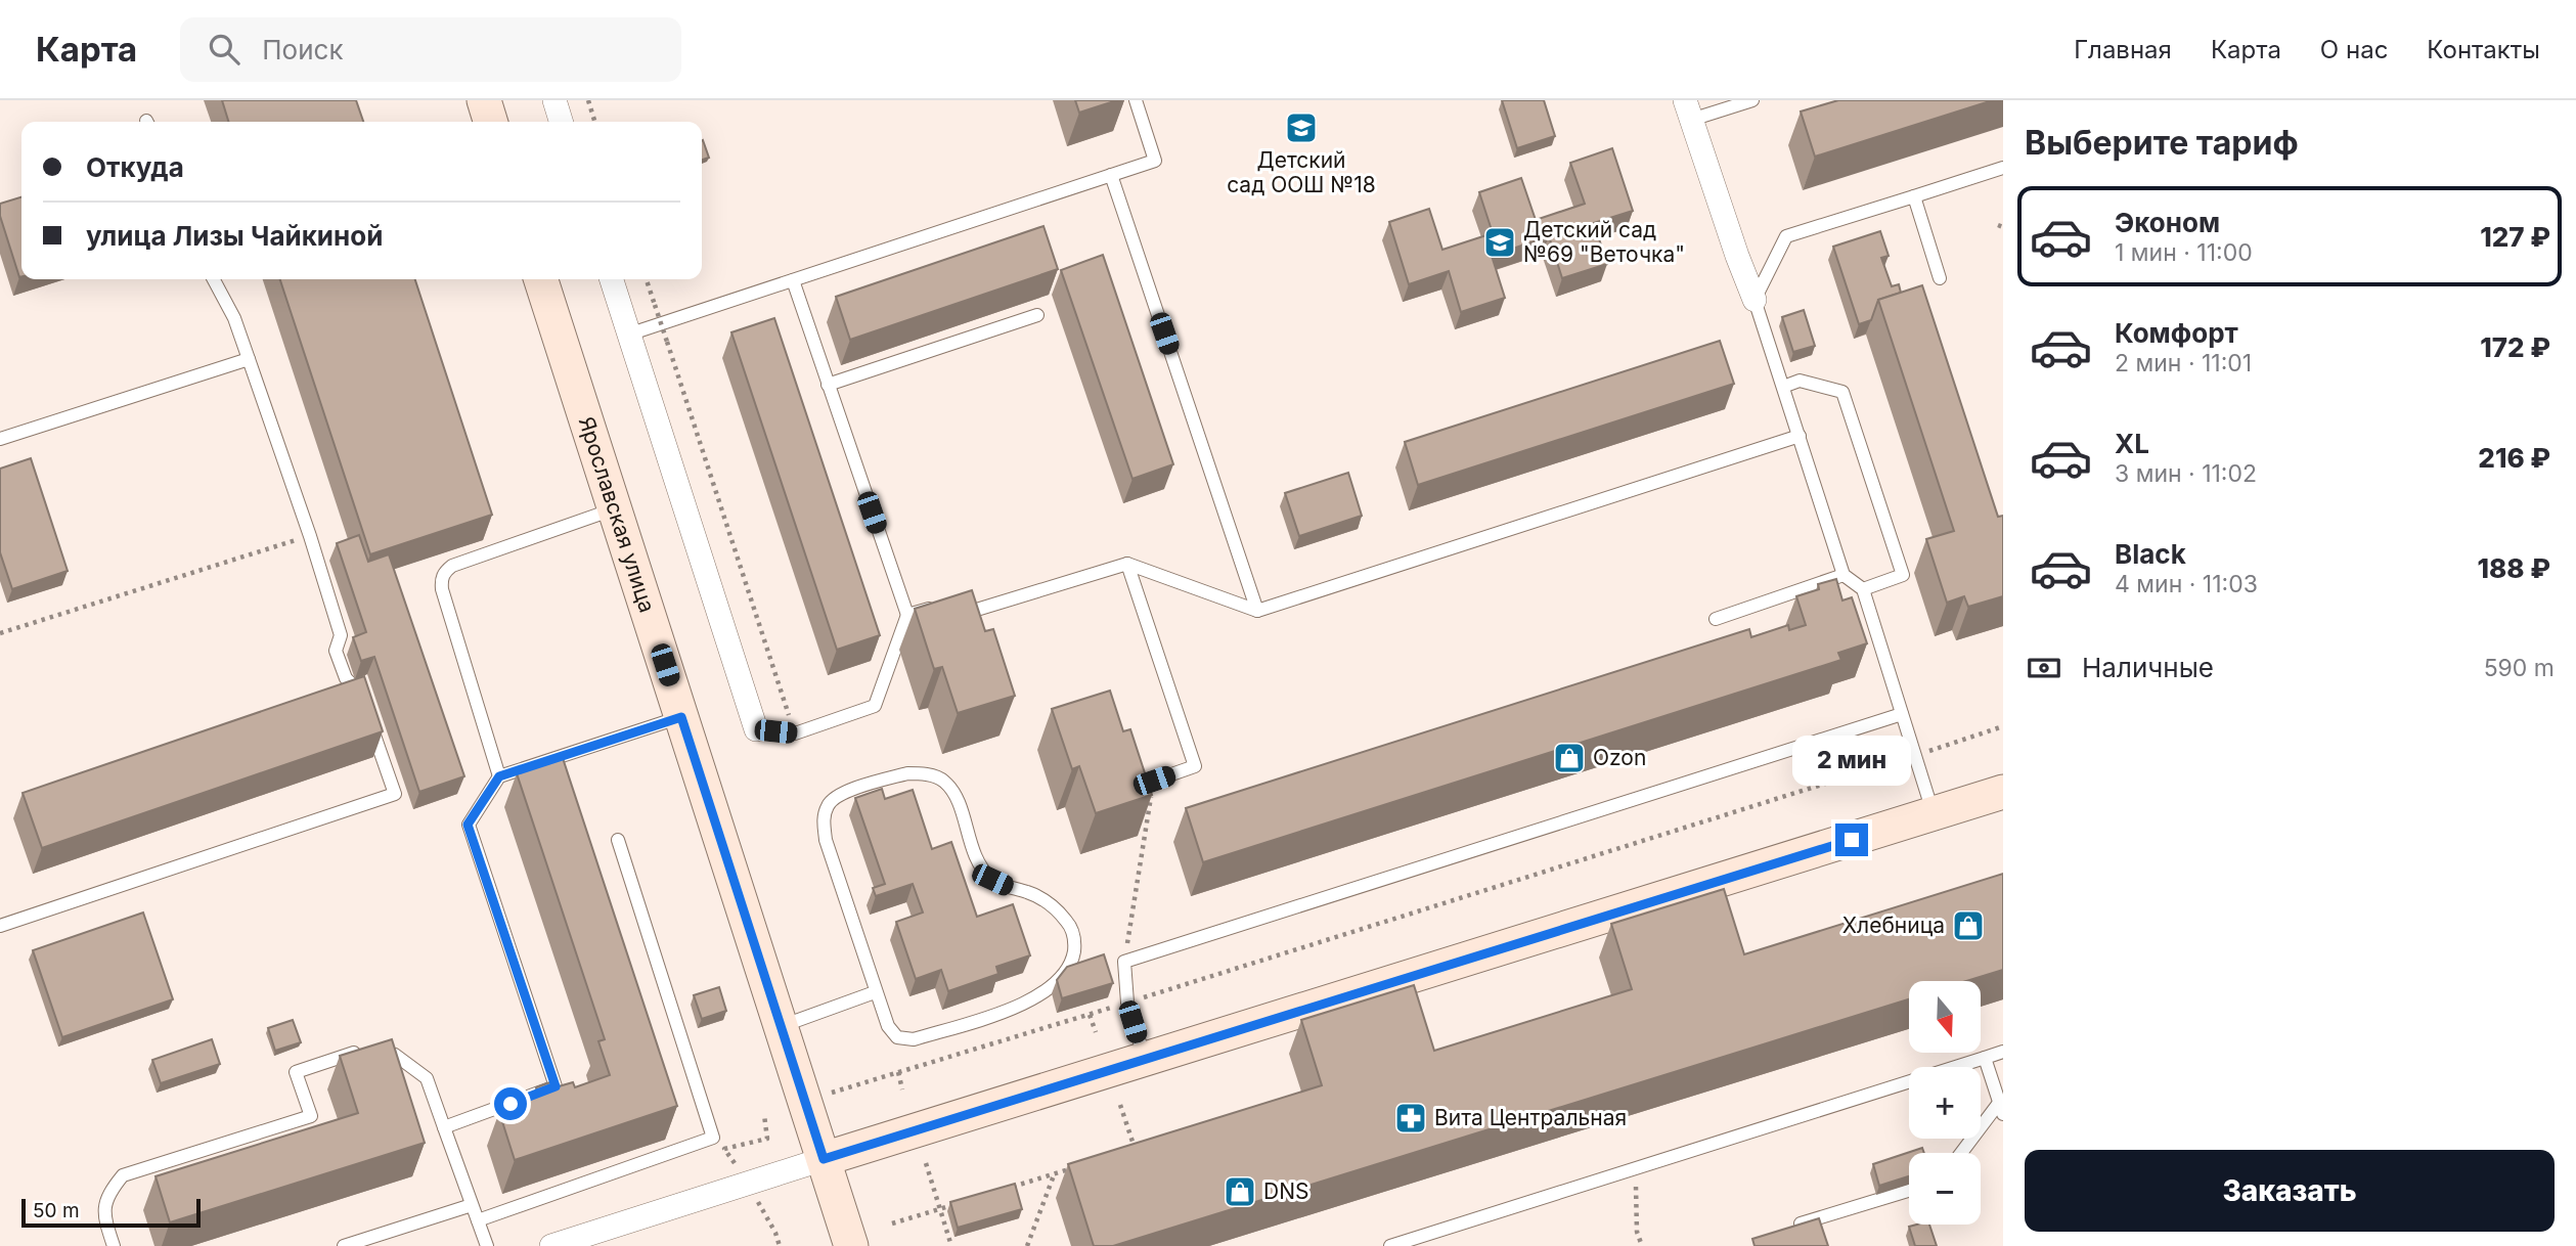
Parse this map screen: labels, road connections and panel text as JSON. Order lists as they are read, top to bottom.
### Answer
{
  "streets": {
    "main road": ["Ярославская улица"]
  },
  "places": {
    "school or university": ["Детский сад ООШ №18", "Детский сад №69 \"Веточка\""],
    "shop": ["Ozon", "Хлебница", "DNS"],
    "pharmacy": ["Вита Центральная"]
  },
  "scale_bar": "50 m",
  "north": "bottom",
  "page": {
    "header": "Карта",
    "search": "Поиск",
    "nav": [
      "Главная",
      "Карта",
      "О нас",
      "Контакты"
    ],
    "heading": "Выберите тариф",
    "banner": ["Откуда", "улица Лизы Чайкиной"],
    "list": [
      {
        "name": "Эконом",
        "note": "1 мин · 11:00",
        "value": "127 ₽"
      },
      {
        "name": "Комфорт",
        "note": "2 мин · 11:01",
        "value": "172 ₽"
      },
      {
        "name": "XL",
        "note": "3 мин · 11:02",
        "value": "216 ₽"
      },
      {
        "name": "Black",
        "note": "4 мин · 11:03",
        "value": "188 ₽"
      }
    ],
    "pay": ["Наличные", "590 m"],
    "bubble": "2 мин",
    "map_buttons": ["+", "−"],
    "buttons": "Заказать",
    "scale": "50 m"
  }
}
